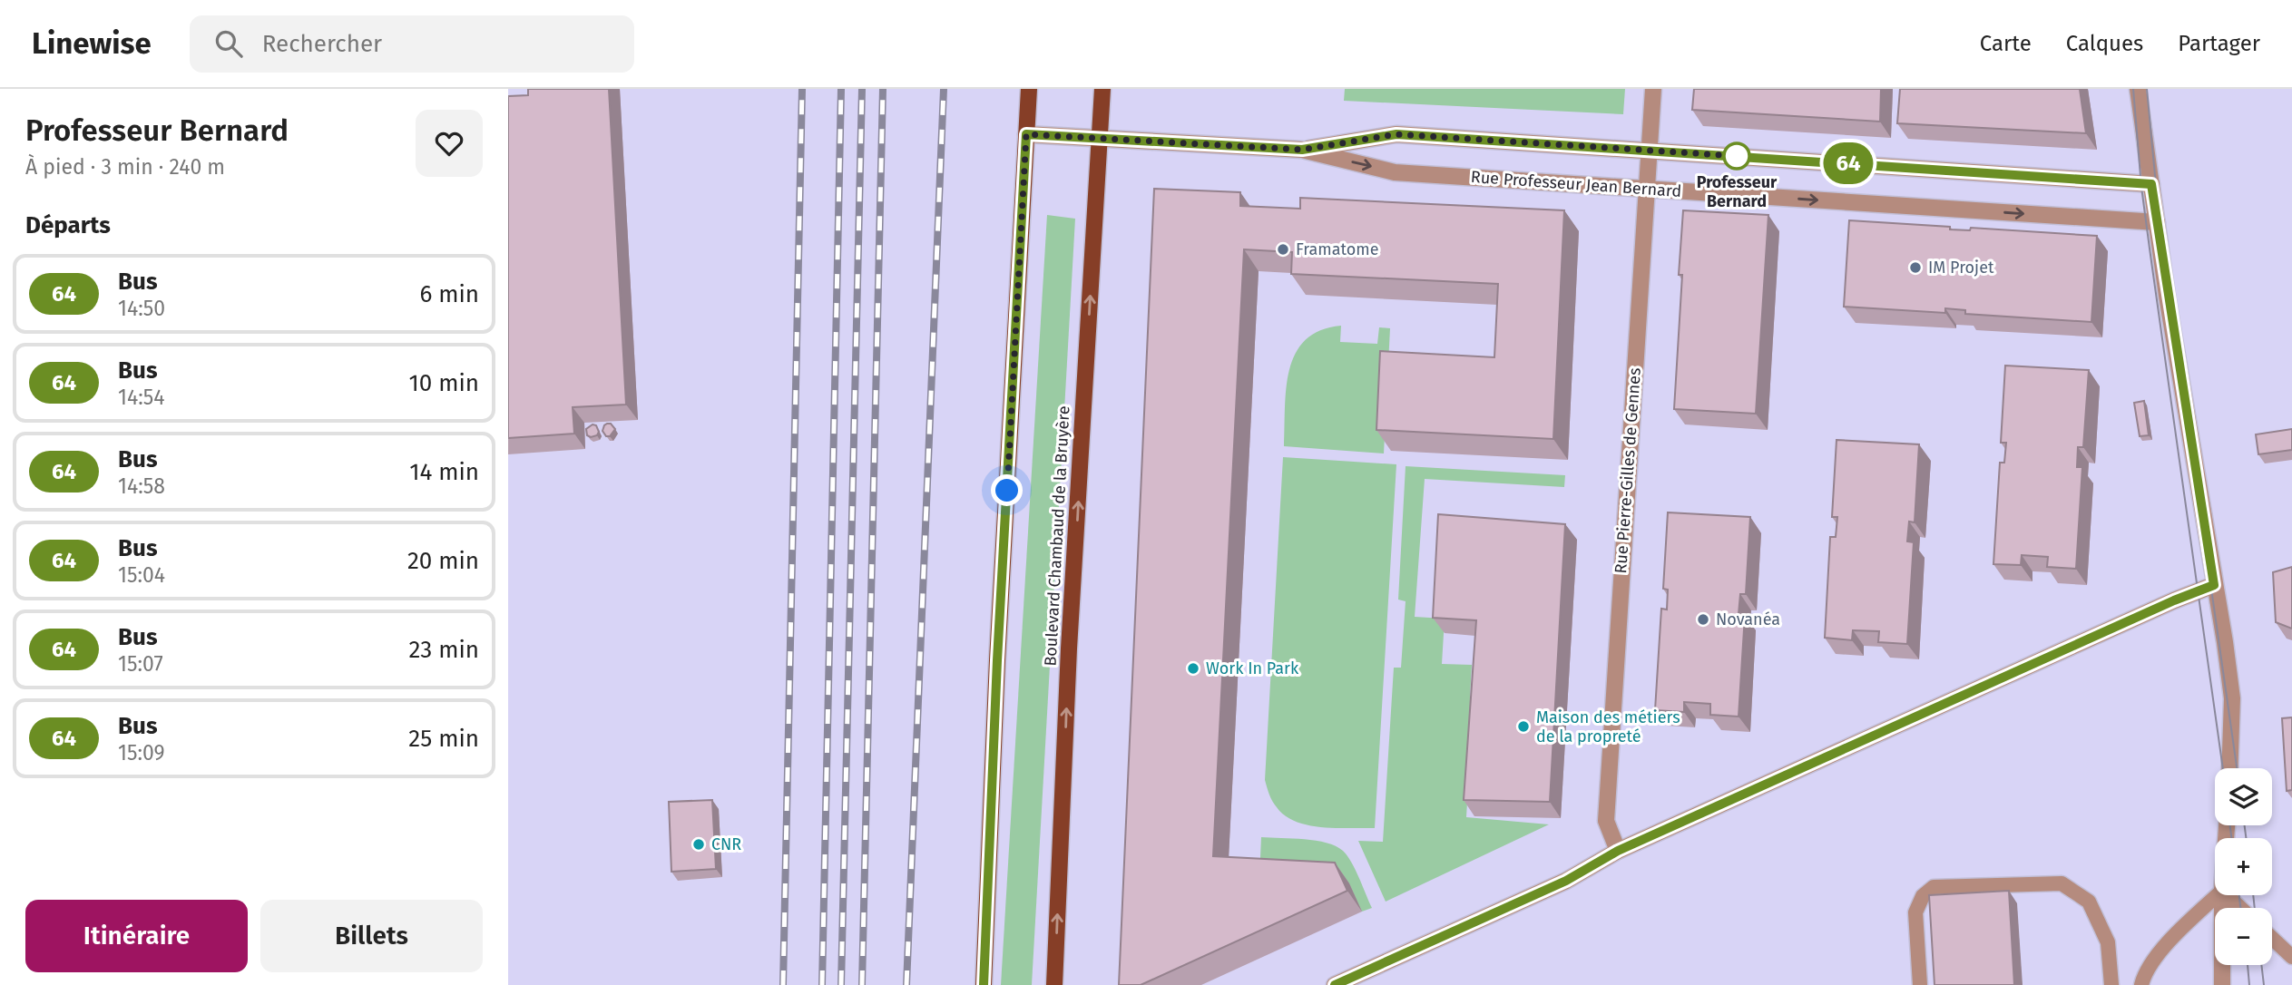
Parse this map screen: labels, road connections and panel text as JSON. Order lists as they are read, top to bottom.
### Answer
{
  "streets": {
    "main road": ["Boulevard Chambaud de la Bruyère"],
    "street": ["Rue Professeur Jean Bernard", "Rue Pierre-Gilles de Gennes"]
  },
  "crossings": [
    ["Rue Professeur Jean Bernard", "Rue Pierre-Gilles de Gennes"],
    ["Rue Professeur Jean Bernard", "Boulevard Chambaud de la Bruyère"]
  ],
  "places": [
    "Professeur Bernard",
    "Framatome",
    "IM Projet",
    "Novanéa",
    "Work In Park",
    "Maison des métiers de la propreté",
    "CNR"
  ],
  "lines": ["bus line 64"],
  "page": {
    "header": "Linewise",
    "search": "Rechercher",
    "nav": ["Carte", "Calques", "Partager"],
    "heading": [
      ["Professeur Bernard", "À pied · 3 min · 240 m"],
      "Départs"
    ],
    "on_map": "64",
    "list": [
      {
        "mark": "64",
        "name": "Bus",
        "note": "14:50",
        "value": "6 min"
      },
      {
        "mark": "64",
        "name": "Bus",
        "note": "14:54",
        "value": "10 min"
      },
      {
        "mark": "64",
        "name": "Bus",
        "note": "14:58",
        "value": "14 min"
      },
      {
        "mark": "64",
        "name": "Bus",
        "note": "15:04",
        "value": "20 min"
      },
      {
        "mark": "64",
        "name": "Bus",
        "note": "15:07",
        "value": "23 min"
      },
      {
        "mark": "64",
        "name": "Bus",
        "note": "15:09",
        "value": "25 min"
      }
    ],
    "map_buttons": ["+", "−"],
    "buttons": ["Itinéraire", "Billets"]
  }
}
